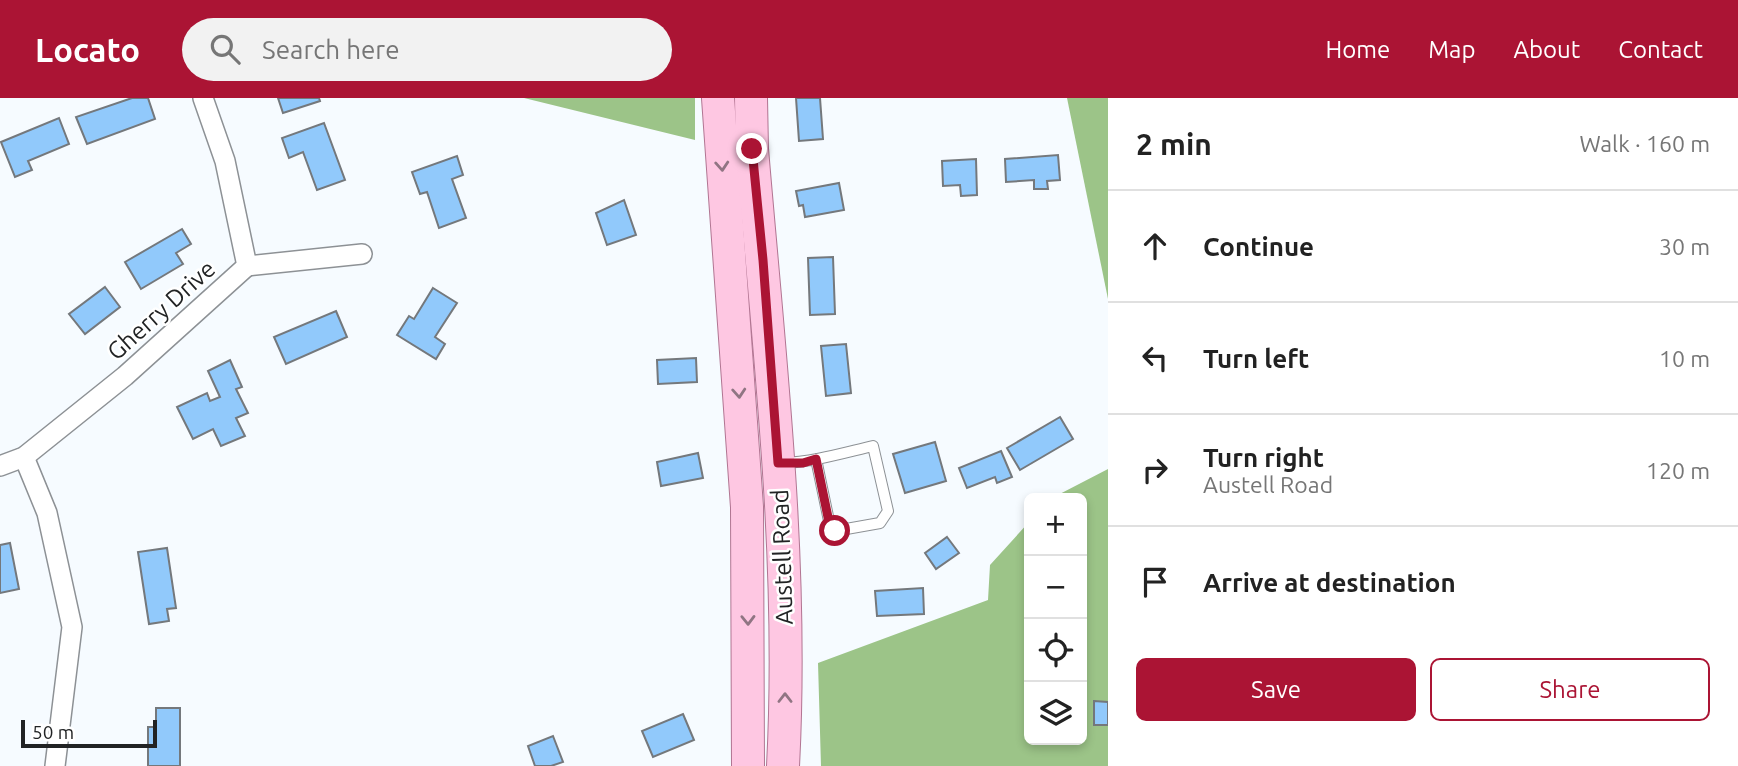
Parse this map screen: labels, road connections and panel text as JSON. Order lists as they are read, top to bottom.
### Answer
{
  "streets": {
    "main road": ["Austell Road"],
    "street": ["Gherry Drive"]
  },
  "scale_bar": "50 m",
  "page": {
    "header": "Locato",
    "search": "Search here",
    "nav": [
      "Home",
      "Map",
      "About",
      "Contact"
    ],
    "heading": ["2 min", "Walk · 160 m"],
    "list": [
      ["Continue", "30 m"],
      ["Turn left", "10 m"],
      ["Turn right", "Austell Road", "120 m"],
      "Arrive at destination"
    ],
    "map_buttons": ["+", "−"],
    "buttons": ["Save", "Share"],
    "scale": "50 m"
  }
}
